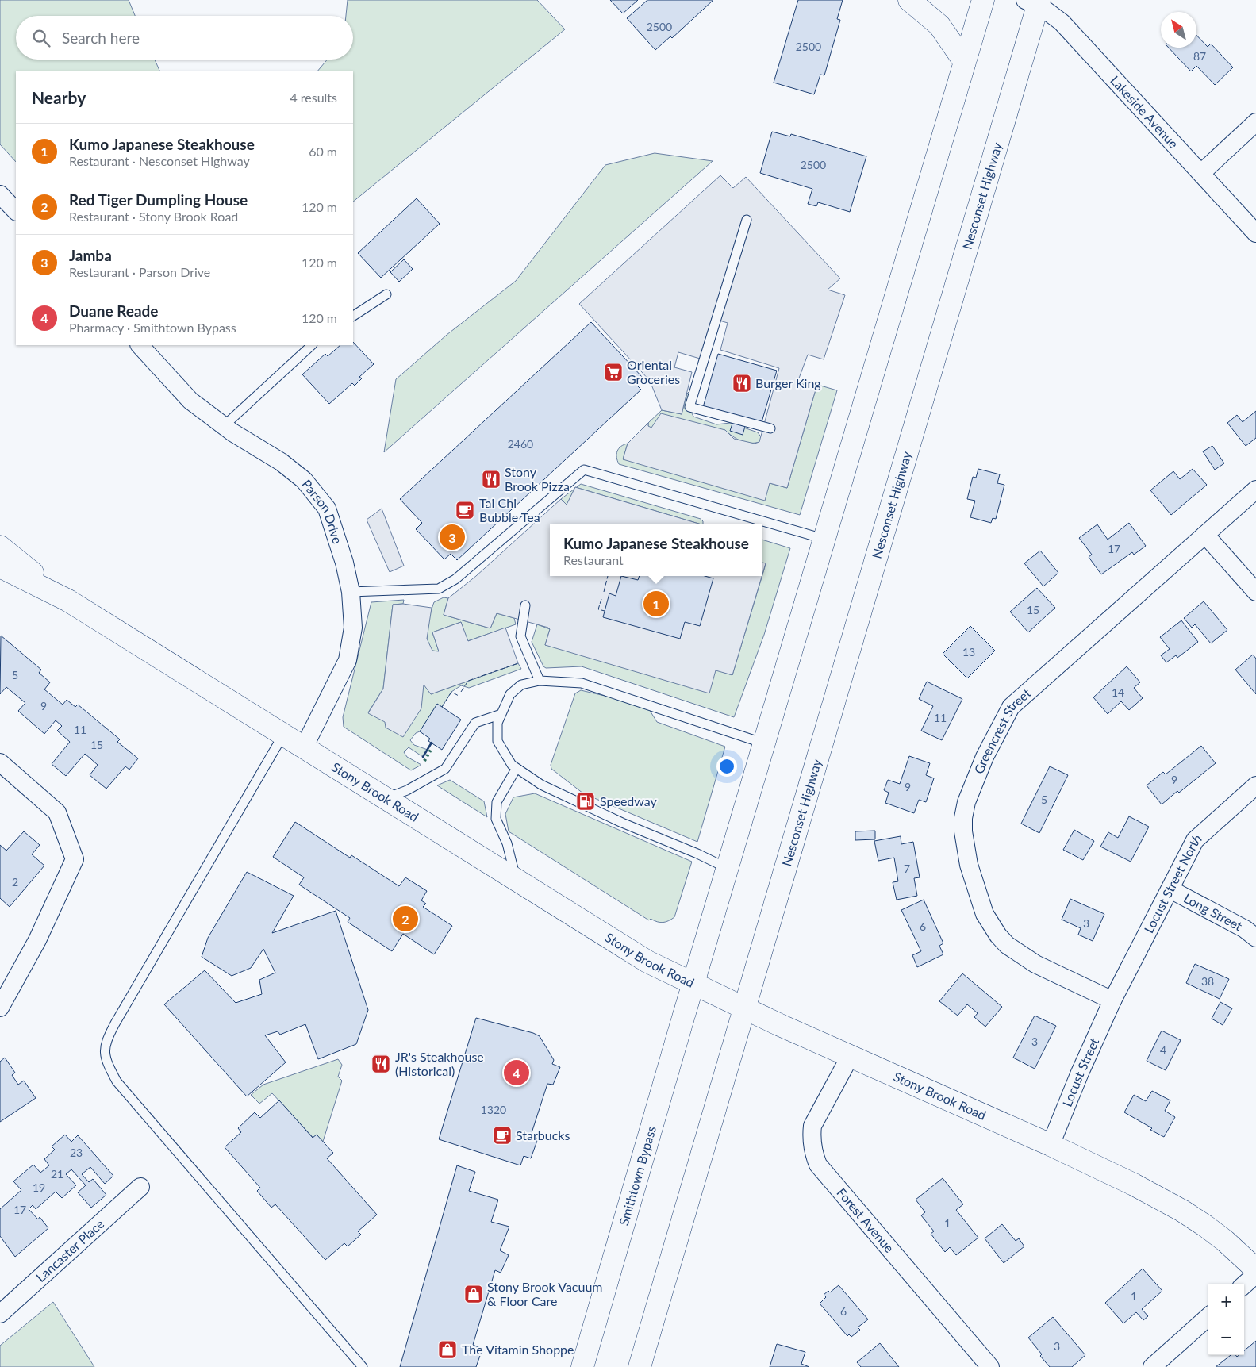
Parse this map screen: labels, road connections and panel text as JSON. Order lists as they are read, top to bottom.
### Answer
{
  "streets": {
    "main road": ["Nesconset Highway", "Stony Brook Road", "Smithtown Bypass"],
    "street": [
      "Lakeside Avenue",
      "Parson Drive",
      "Greencrest Street",
      "Locust Street North",
      "Long Street",
      "Locust Street",
      "Forest Avenue",
      "Lancaster Place"
    ]
  },
  "crossings": [
    ["Lakeside Avenue", "Nesconset Highway"],
    ["Nesconset Highway", "Stony Brook Road"],
    ["Parson Drive", "Stony Brook Road"],
    ["Greencrest Street", "Locust Street North"],
    ["Greencrest Street", "Locust Street"],
    ["Stony Brook Road", "Locust Street"],
    ["Stony Brook Road", "Smithtown Bypass"],
    ["Stony Brook Road", "Forest Avenue"],
    ["Locust Street North", "Long Street"],
    ["Locust Street North", "Locust Street"]
  ],
  "places": {
    "supermarket": ["Oriental Groceries"],
    "restaurant": ["Burger King", "Stony Brook Pizza", "JR's Steakhouse (Historical)"],
    "cafe": ["Tai Chi Bubble Tea", "Starbucks"],
    "fuel station": ["Speedway"],
    "shop": ["Stony Brook Vacuum & Floor Care", "The Vitamin Shoppe"]
  },
  "house_numbers": [
    "2500",
    "2500",
    "87",
    "2500",
    "2460",
    "17",
    "15",
    "13",
    "5",
    "14",
    "9",
    "11",
    "11",
    "15",
    "9",
    "9",
    "5",
    "7",
    "2",
    "3",
    "6",
    "38",
    "3",
    "4",
    "1320",
    "23",
    "21",
    "19",
    "17",
    "1",
    "1",
    "6",
    "3"
  ],
  "north": "top left",
  "page": {
    "search": "Search here",
    "heading": ["Nearby", "4 results"],
    "list": [
      {
        "mark": "1",
        "name": "Kumo Japanese Steakhouse",
        "note": "Restaurant · Nesconset Highway",
        "value": "60 m"
      },
      {
        "mark": "2",
        "name": "Red Tiger Dumpling House",
        "note": "Restaurant · Stony Brook Road",
        "value": "120 m"
      },
      {
        "mark": "3",
        "name": "Jamba",
        "note": "Restaurant · Parson Drive",
        "value": "120 m"
      },
      {
        "mark": "4",
        "name": "Duane Reade",
        "note": "Pharmacy · Smithtown Bypass",
        "value": "120 m"
      }
    ],
    "pins": [
      "3",
      "1",
      "2",
      "4"
    ],
    "popup": ["Kumo Japanese Steakhouse", "Restaurant"],
    "map_buttons": ["+", "−"]
  }
}
